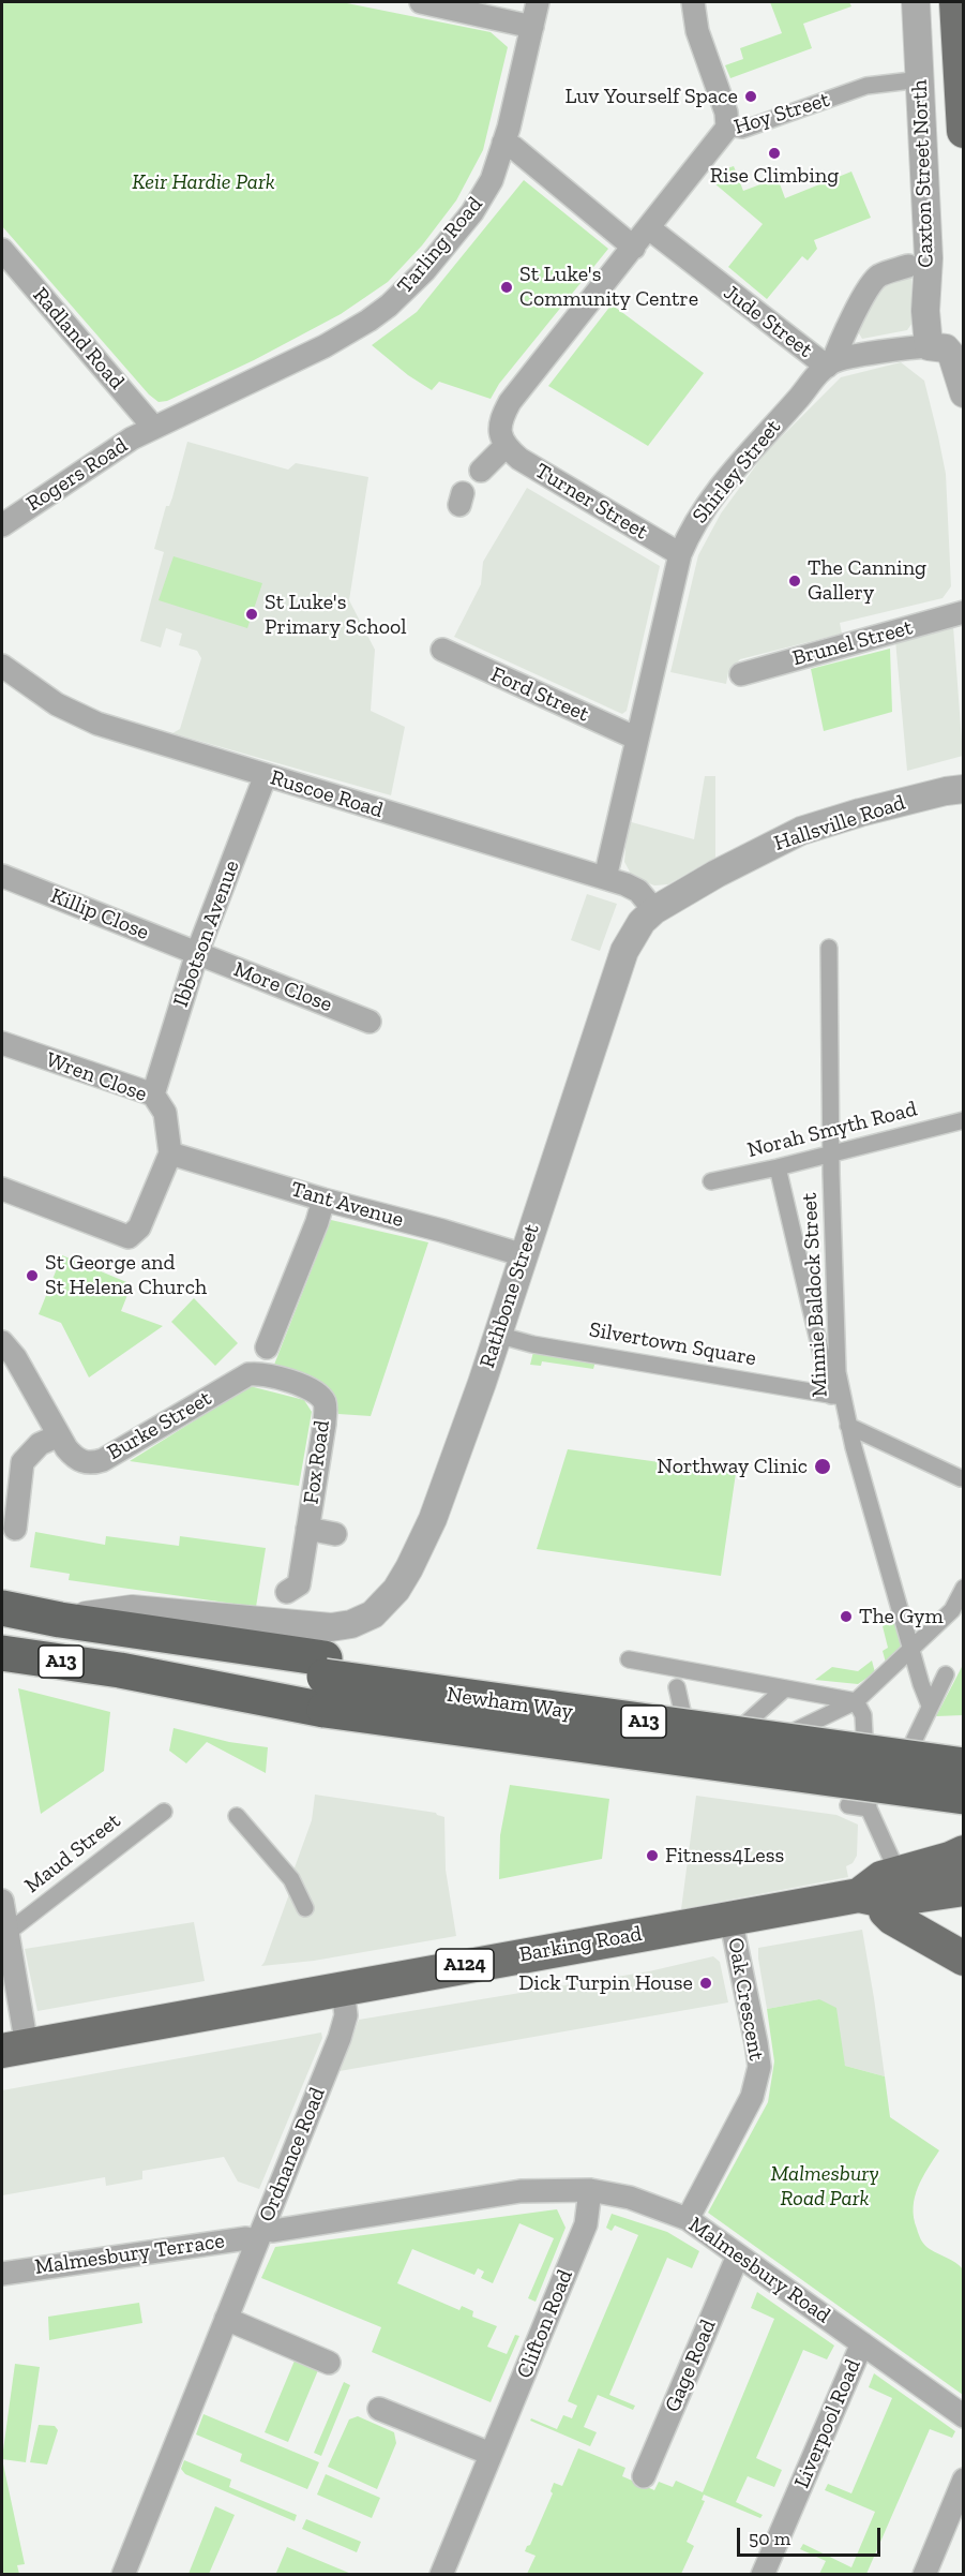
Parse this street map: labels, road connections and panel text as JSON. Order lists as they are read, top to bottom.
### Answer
{
  "streets": {
    "highway": ["A13", "Newham Way"],
    "main road": ["Barking Road", "A124"],
    "street": [
      "Hoy Street",
      "Caxton Street North",
      "Tarling Road",
      "Jude Street",
      "Radland Road",
      "Shirley Street",
      "Rogers Road",
      "Turner Street",
      "Brunel Street",
      "Ford Street",
      "Ruscoe Road",
      "Hallsville Road",
      "Killip Close",
      "Ibbotson Avenue",
      "More Close",
      "Wren Close",
      "Norah Smyth Road",
      "Tant Avenue",
      "Minnie Baldock Street",
      "Rathbone Street",
      "Silvertown Square",
      "Burke Street",
      "Fox Road",
      "Maud Street",
      "Oak Crescent",
      "Ordnance Road",
      "Malmesbury Terrace",
      "Malmesbury Road",
      "Clifton Road",
      "Gage Road",
      "Liverpool Road"
    ]
  },
  "crossings": [
    ["Hoy Street", "Caxton Street North"],
    ["Hoy Street", "Jude Street"],
    ["Hoy Street", "Turner Street"],
    ["Tarling Road", "Radland Road"],
    ["Tarling Road", "Rogers Road"],
    ["Jude Street", "Shirley Street"],
    ["Radland Road", "Rogers Road"],
    ["Shirley Street", "Turner Street"],
    ["Shirley Street", "Ford Street"],
    ["Shirley Street", "Ruscoe Road"],
    ["Ruscoe Road", "Hallsville Road"],
    ["Ruscoe Road", "Ibbotson Avenue"],
    ["Ruscoe Road", "Rathbone Street"],
    ["Hallsville Road", "Rathbone Street"],
    ["Killip Close", "Ibbotson Avenue"],
    ["Killip Close", "More Close"],
    ["Ibbotson Avenue", "More Close"],
    ["Ibbotson Avenue", "Wren Close"],
    ["Wren Close", "Tant Avenue"],
    ["Norah Smyth Road", "Minnie Baldock Street"],
    ["Tant Avenue", "Rathbone Street"],
    ["Minnie Baldock Street", "Silvertown Square"],
    ["Rathbone Street", "Silvertown Square"],
    ["Rathbone Street", "Newham Way"],
    ["Burke Street", "Fox Road"],
    ["Barking Road", "A124"],
    ["Barking Road", "Oak Crescent"],
    ["Barking Road", "Ordnance Road"],
    ["Oak Crescent", "Malmesbury Road"],
    ["Ordnance Road", "Malmesbury Terrace"],
    ["Ordnance Road", "Malmesbury Road"],
    ["Malmesbury Terrace", "Malmesbury Road"],
    ["Malmesbury Road", "Clifton Road"],
    ["Malmesbury Road", "Gage Road"],
    ["Malmesbury Road", "Liverpool Road"]
  ],
  "parks": ["Keir Hardie Park", "Malmesbury Road Park"],
  "places": [
    "Luv Yourself Space",
    "Rise Climbing",
    "St Luke's Community Centre",
    "The Canning Gallery",
    "St Luke's Primary School",
    "St George and St Helena Church",
    "Northway Clinic",
    "The Gym",
    "Fitness4Less",
    "Dick Turpin House"
  ],
  "scale_bar": "50 m"
}
